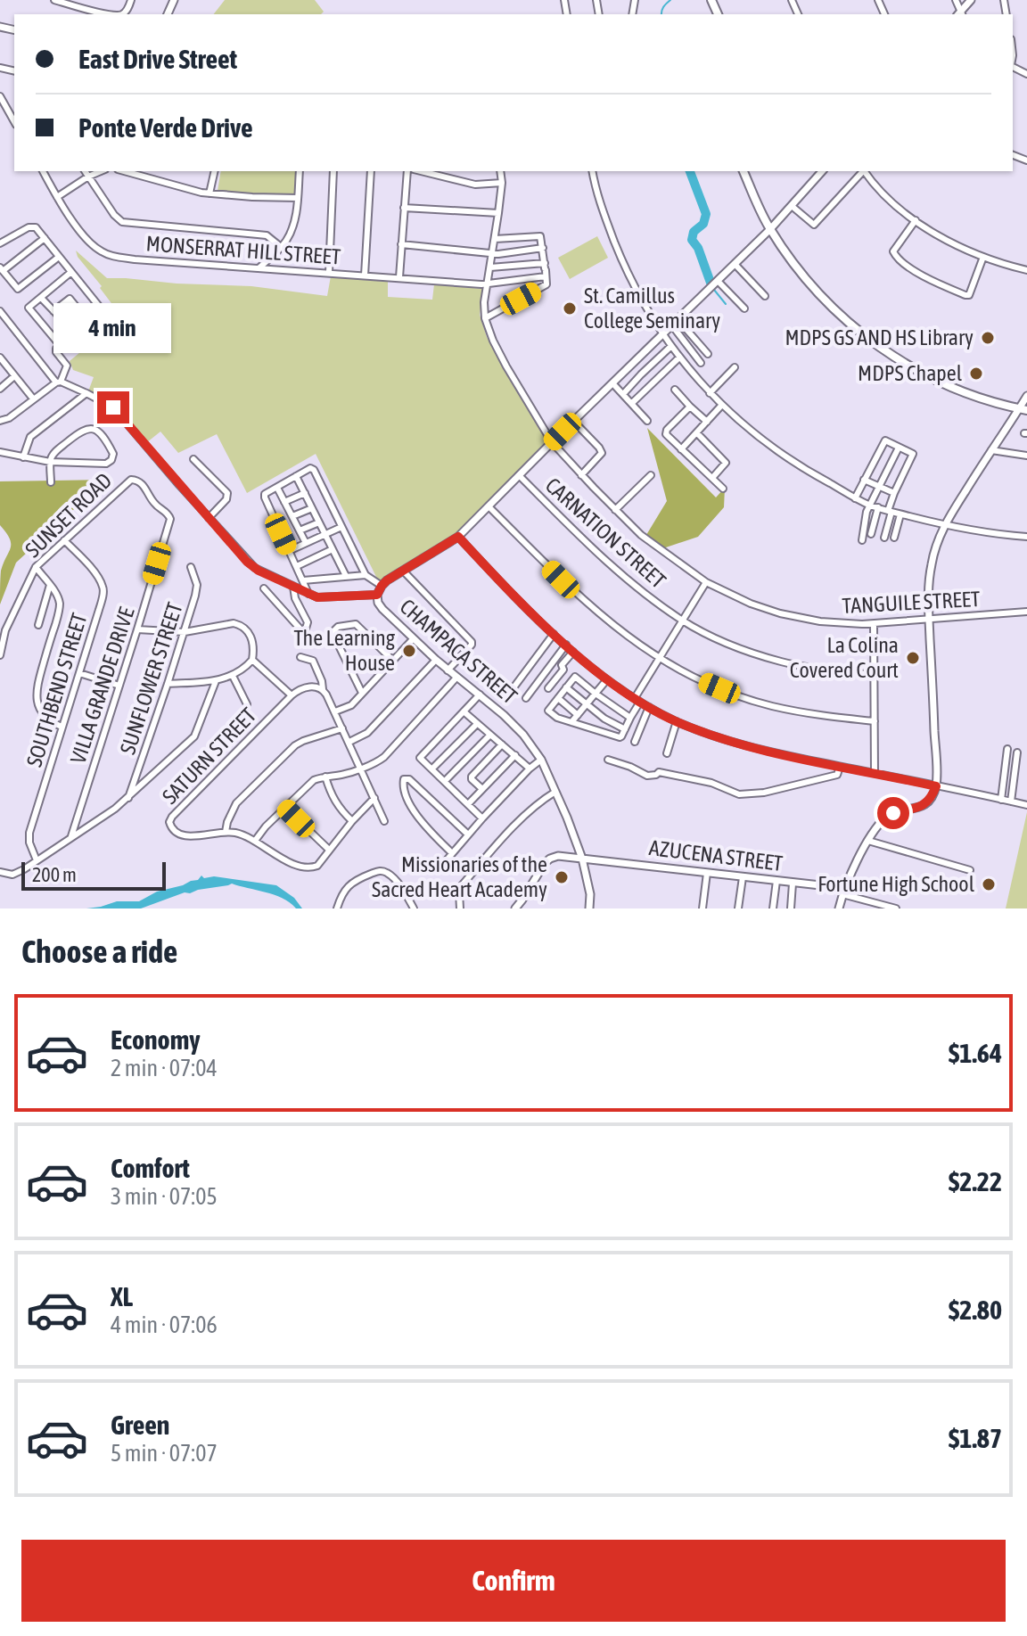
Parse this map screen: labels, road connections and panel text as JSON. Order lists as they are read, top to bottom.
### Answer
{
  "streets": {
    "street": [
      "MONSERRAT HILL STREET",
      "SUNSET ROAD",
      "CARNATION STREET",
      "TANGUILE STREET",
      "CHAMPACA STREET",
      "SUNFLOWER STREET",
      "VILLA GRANDE DRIVE",
      "SOUTHBEND STREET",
      "SATURN STREET",
      "AZUCENA STREET"
    ]
  },
  "crossings": [
    ["MONSERRAT HILL STREET", "TANGUILE STREET"],
    ["SUNSET ROAD", "VILLA GRANDE DRIVE"],
    ["SUNSET ROAD", "SOUTHBEND STREET"],
    ["CARNATION STREET", "CHAMPACA STREET"],
    ["TANGUILE STREET", "CHAMPACA STREET"],
    ["CHAMPACA STREET", "AZUCENA STREET"]
  ],
  "places": [
    "St. Camillus College Seminary",
    "MDPS GS AND HS Library",
    "MDPS Chapel",
    "The Learning House",
    "La Colina Covered Court",
    "Missionaries of the Sacred Heart Academy",
    "Fortune High School"
  ],
  "scale_bar": "200 m",
  "page": {
    "banner": ["East Drive Street", "Ponte Verde Drive"],
    "bubble": "4 min",
    "scale": "200 m",
    "heading": "Choose a ride",
    "list": [
      {
        "name": "Economy",
        "note": "2 min · 07:04",
        "value": "$1.64"
      },
      {
        "name": "Comfort",
        "note": "3 min · 07:05",
        "value": "$2.22"
      },
      {
        "name": "XL",
        "note": "4 min · 07:06",
        "value": "$2.80"
      },
      {
        "name": "Green",
        "note": "5 min · 07:07",
        "value": "$1.87"
      }
    ],
    "buttons": "Confirm"
  }
}
